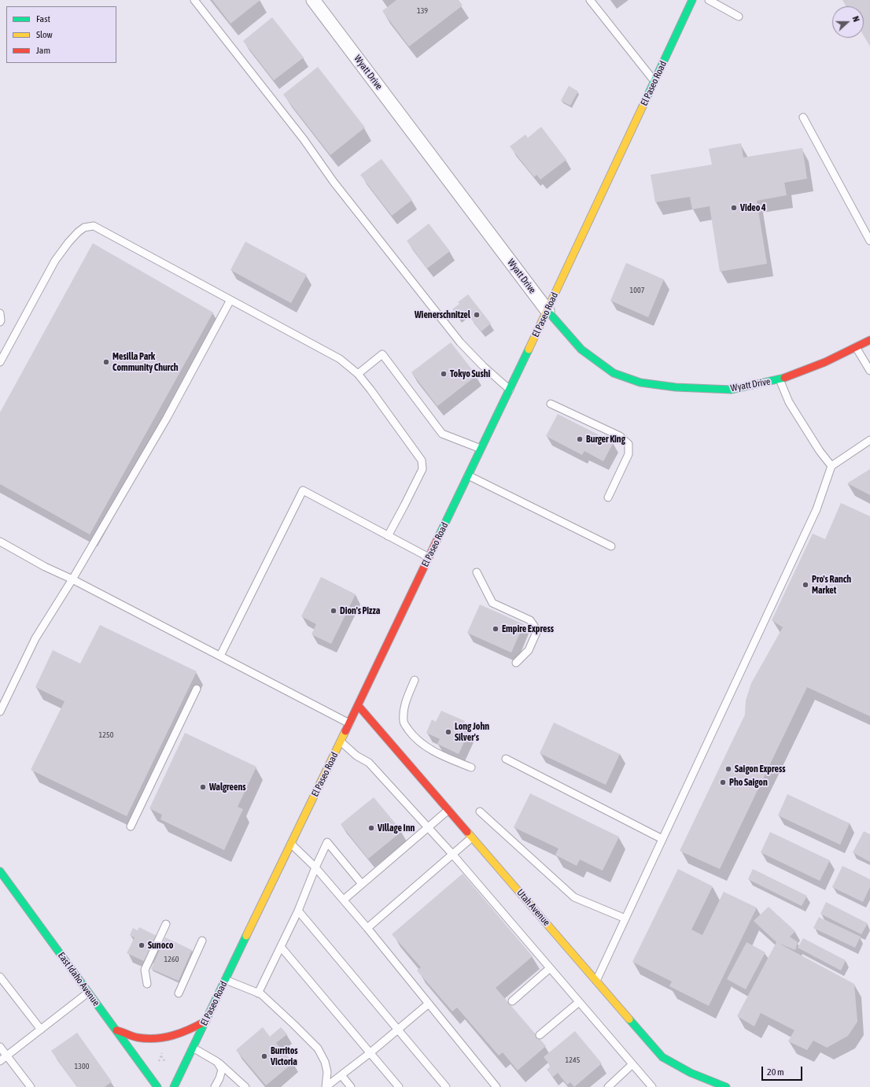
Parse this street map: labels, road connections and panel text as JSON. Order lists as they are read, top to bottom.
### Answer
{
  "streets": {
    "main road": [
      "Wyatt Drive",
      "El Paseo Road",
      "Utah Avenue",
      "East Idaho Avenue"
    ]
  },
  "crossings": [
    ["Wyatt Drive", "El Paseo Road"],
    ["El Paseo Road", "Utah Avenue"]
  ],
  "places": [
    "Video 4",
    "Wienerschnitzel",
    "Mesilla Park Community Church",
    "Tokyo Sushi",
    "Burger King",
    "Pro's Ranch Market",
    "Dion's Pizza",
    "Empire Express",
    "Long John Silver's",
    "Saigon Express",
    "Pho Saigon",
    "Walgreens",
    "Village Inn",
    "Sunoco",
    "Burritos Victoria"
  ],
  "house_numbers": [
    "139",
    "1007",
    "1250",
    "1260",
    "1245",
    "1300"
  ],
  "legend": ["Fast", "Slow", "Jam"],
  "scale_bar": "20 m",
  "north": "right"
}
